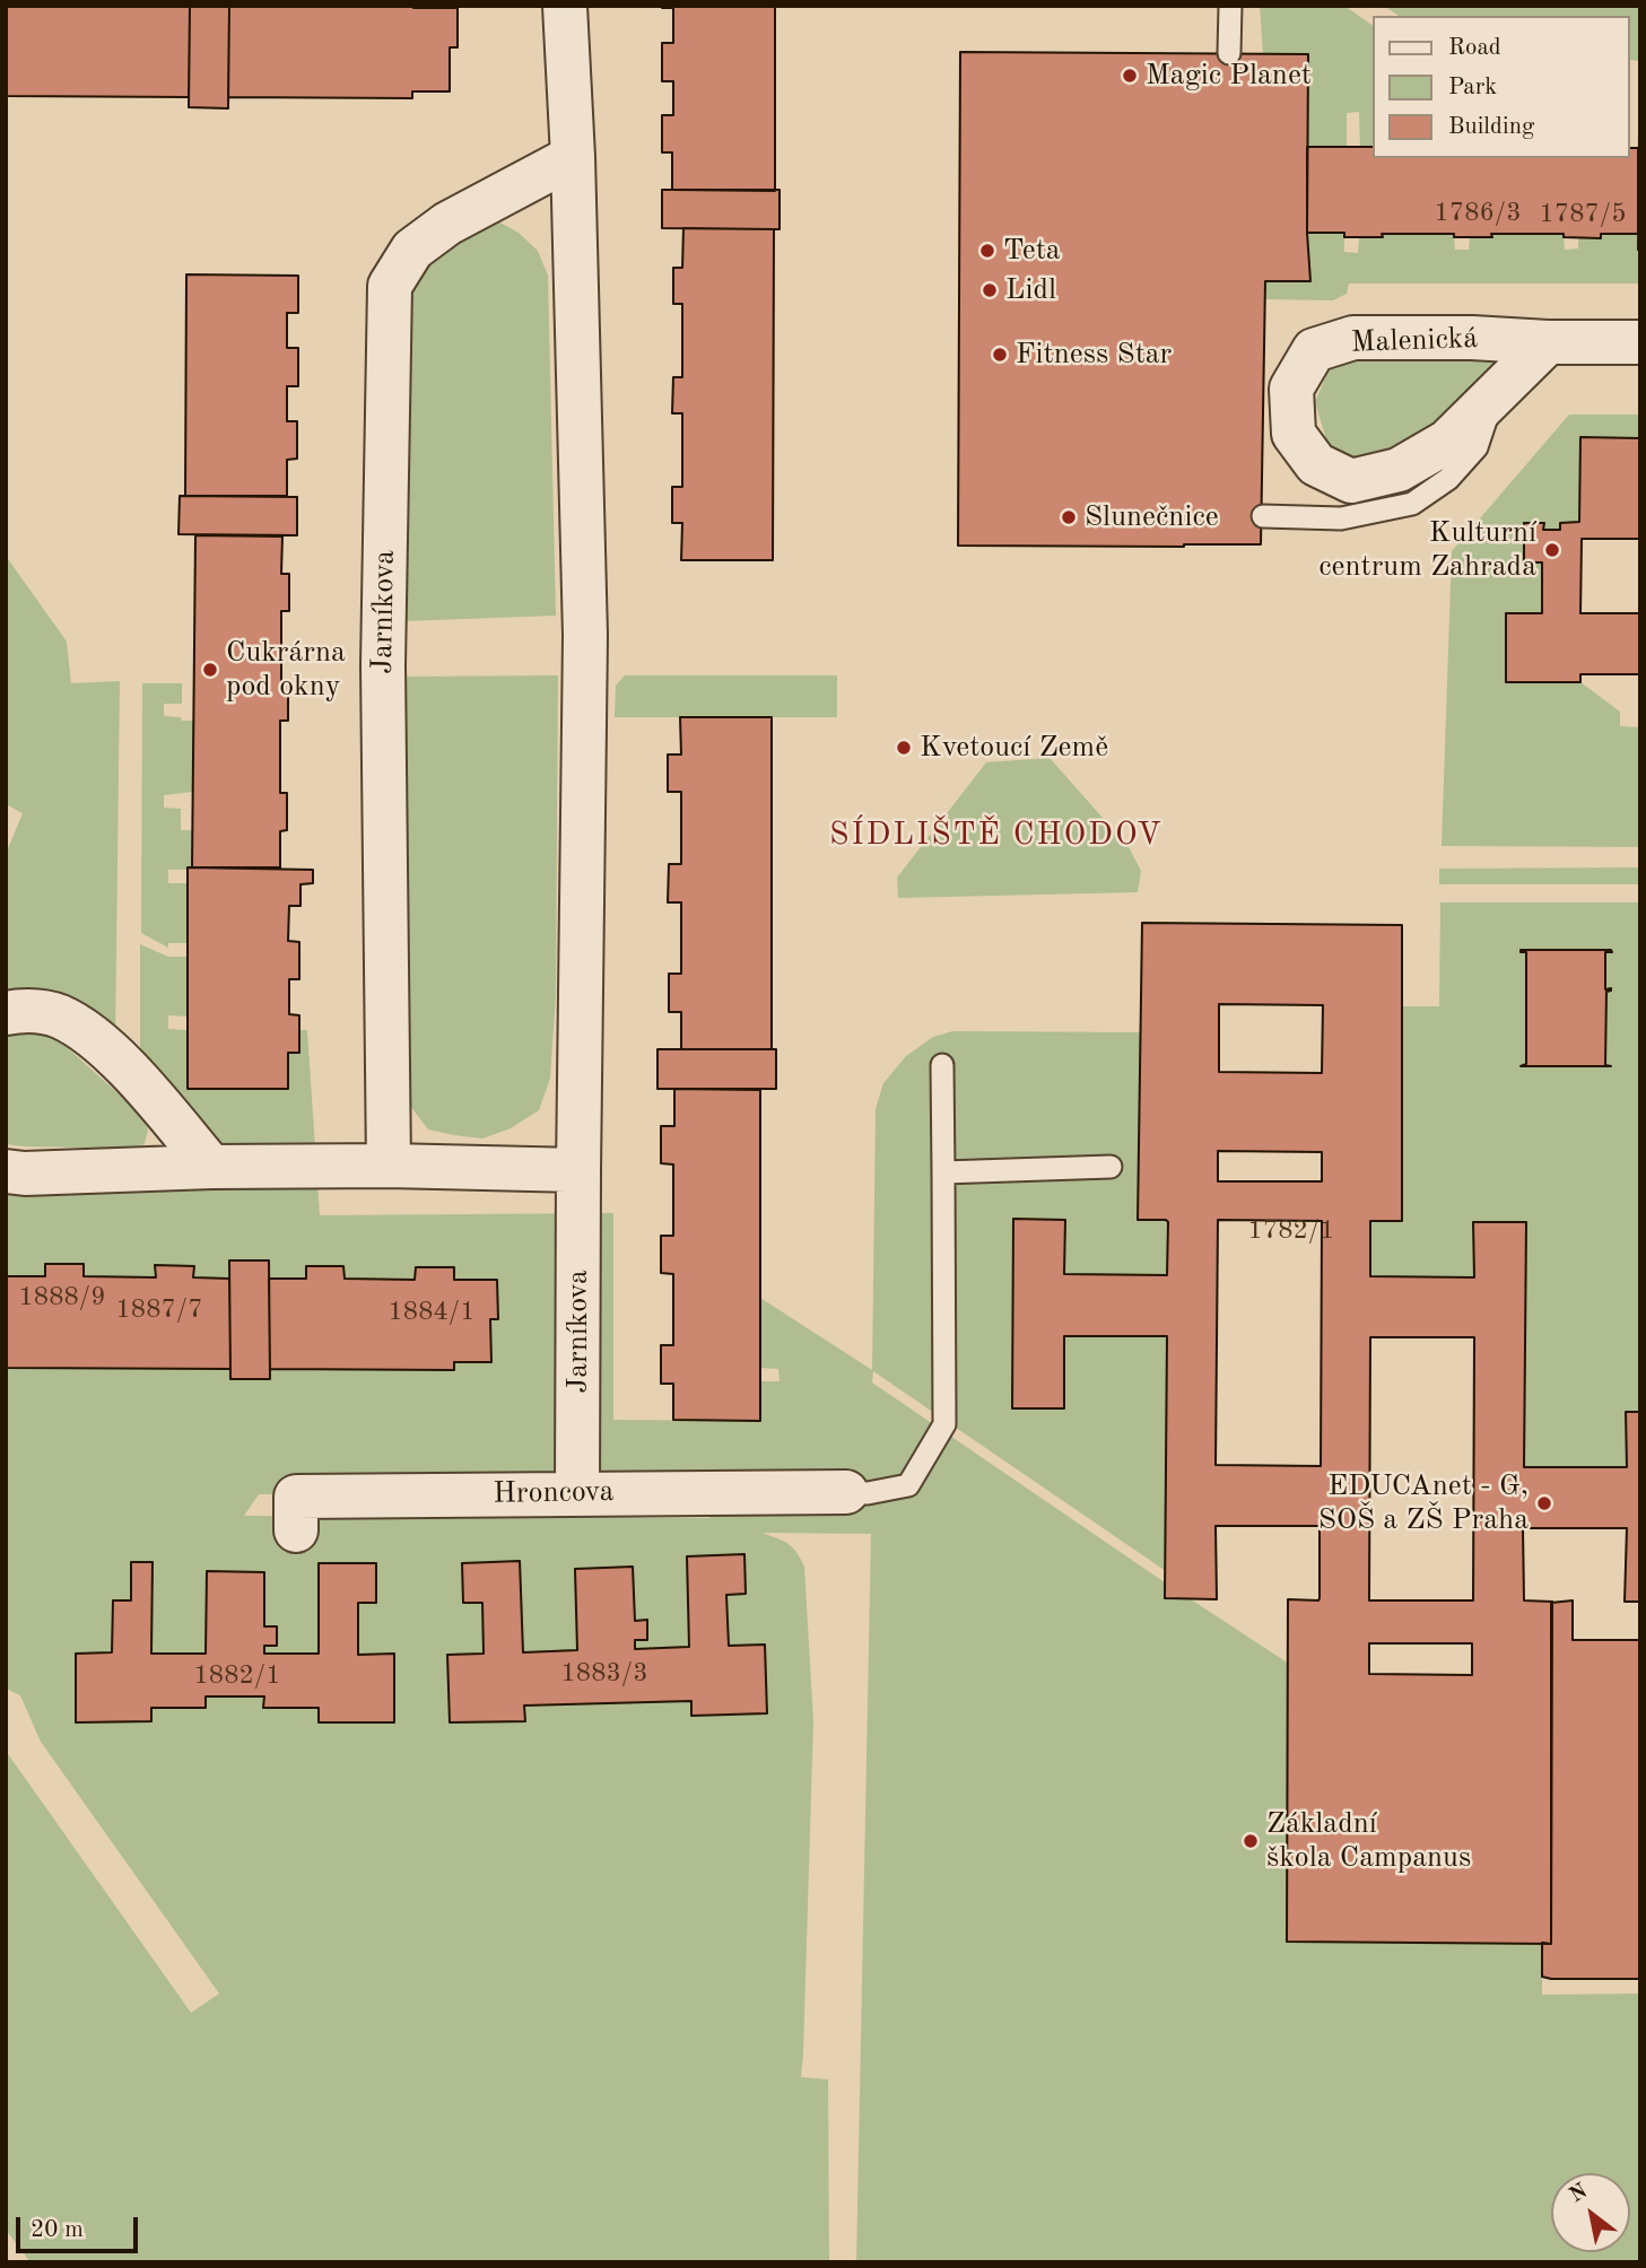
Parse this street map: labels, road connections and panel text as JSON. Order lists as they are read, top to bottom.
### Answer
{
  "streets": {
    "street": ["Malenická", "Jarníkova", "Hroncova"]
  },
  "crossings": [
    ["Jarníkova", "Hroncova"]
  ],
  "districts": ["SÍDLIŠTĚ CHODOV"],
  "places": [
    "Magic Planet",
    "Teta",
    "Lidl",
    "Fitness Star",
    "Slunečnice",
    "Kulturní centrum Zahrada",
    "Cukrárna pod okny",
    "Kvetoucí Země",
    "EDUCAnet - G, SOŠ a ZŠ Praha",
    "Základní škola Campanus"
  ],
  "house_numbers": [
    "1786/3",
    "1787/5",
    "1782/1",
    "1888/9",
    "1887/7",
    "1884/1",
    "1883/3",
    "1882/1"
  ],
  "legend": ["Road", "Park", "Building"],
  "scale_bar": "20 m",
  "north": "top left"
}
